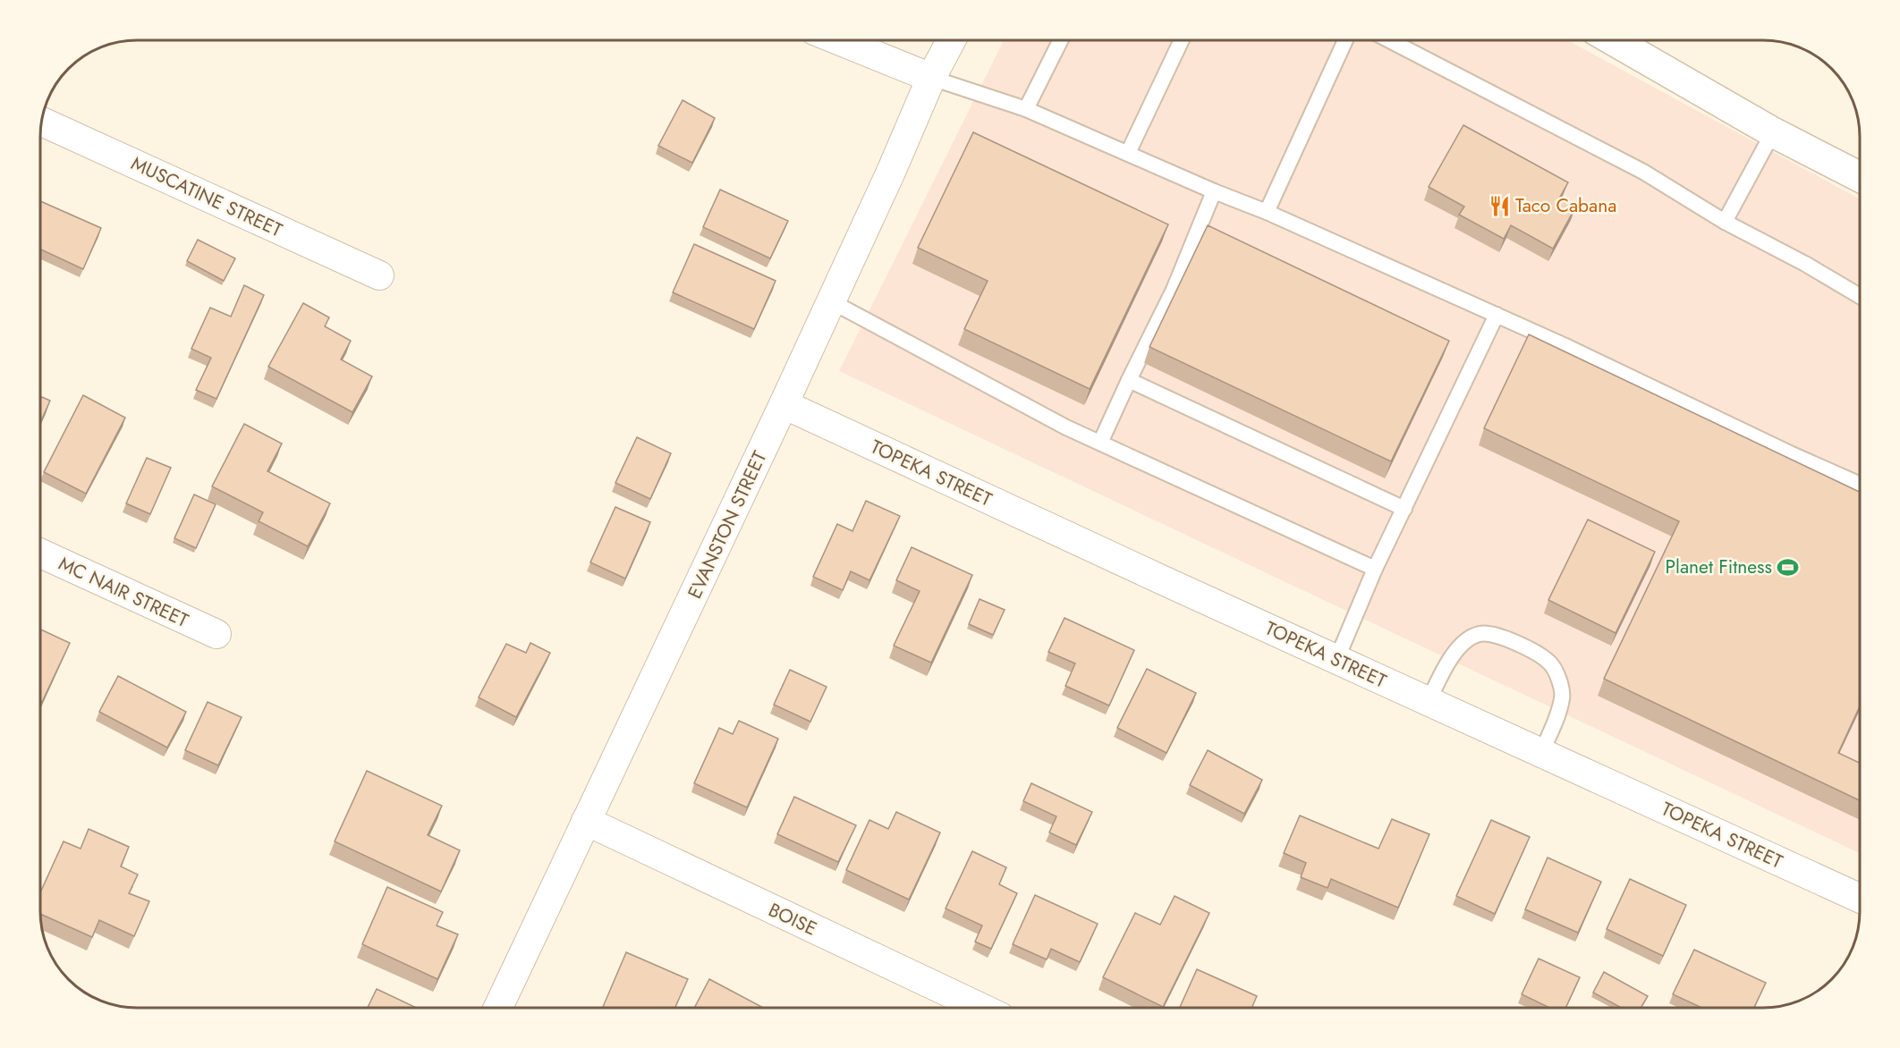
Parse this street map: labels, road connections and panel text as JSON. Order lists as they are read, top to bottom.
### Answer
{
  "streets": {
    "street": [
      "MUSCATINE STREET",
      "TOPEKA STREET",
      "EVANSTON STREET",
      "MC NAIR STREET",
      "BOISE"
    ]
  },
  "crossings": [
    ["TOPEKA STREET", "EVANSTON STREET"],
    ["EVANSTON STREET", "BOISE"]
  ],
  "places": {
    "restaurant": ["Taco Cabana"],
    "sports": ["Planet Fitness"]
  }
}
